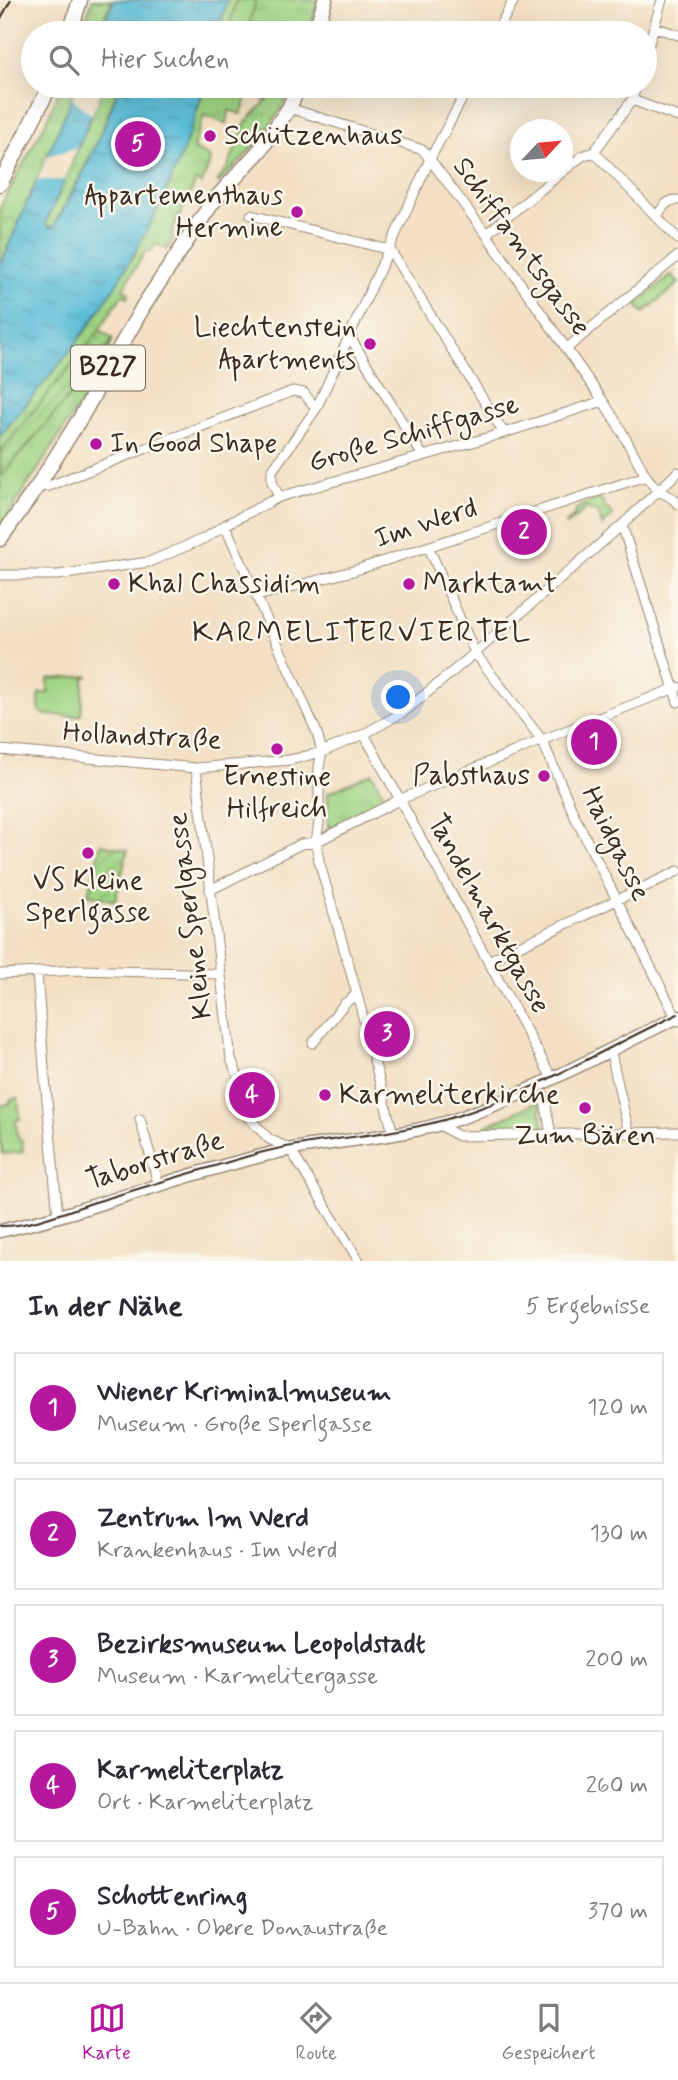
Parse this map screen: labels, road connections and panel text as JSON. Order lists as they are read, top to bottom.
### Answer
{
  "streets": {
    "main road": ["B227", "Taborstraße"],
    "street": [
      "Schiffamtsgasse",
      "Große Schiffgasse",
      "Im Werd",
      "Hollandstraße",
      "Haidgasse",
      "Tandelmarktgasse",
      "Kleine Sperlgasse"
    ]
  },
  "crossings": [
    ["Schiffamtsgasse", "B227"],
    ["Schiffamtsgasse", "Große Schiffgasse"],
    ["Schiffamtsgasse", "Im Werd"],
    ["Schiffamtsgasse", "Hollandstraße"],
    ["Im Werd", "Haidgasse"],
    ["Hollandstraße", "Haidgasse"],
    ["Hollandstraße", "Tandelmarktgasse"],
    ["Hollandstraße", "Kleine Sperlgasse"],
    ["Haidgasse", "Taborstraße"],
    ["Tandelmarktgasse", "Taborstraße"],
    ["Kleine Sperlgasse", "Taborstraße"]
  ],
  "districts": ["KARMELITERVIERTEL"],
  "places": [
    "Schützenhaus",
    "Appartementhaus Hermine",
    "Liechtenstein Apartments",
    "In Good Shape",
    "Khal Chassidim",
    "Marktamt",
    "Ernestine Hilfreich",
    "Pabsthaus",
    "VS Kleine Sperlgasse",
    "Karmeliterkirche",
    "Zum Bären"
  ],
  "north": "top right",
  "page": {
    "search": "Hier suchen",
    "pins": [
      "5",
      "2",
      "1",
      "3",
      "4"
    ],
    "heading": ["In der Nähe", "5 Ergebnisse"],
    "list": [
      {
        "mark": "1",
        "name": "Wiener Kriminalmuseum",
        "note": "Museum · Große Sperlgasse",
        "value": "120 m"
      },
      {
        "mark": "2",
        "name": "Zentrum Im Werd",
        "note": "Krankenhaus · Im Werd",
        "value": "130 m"
      },
      {
        "mark": "3",
        "name": "Bezirksmuseum Leopoldstadt",
        "note": "Museum · Karmelitergasse",
        "value": "200 m"
      },
      {
        "mark": "4",
        "name": "Karmeliterplatz",
        "note": "Ort · Karmeliterplatz",
        "value": "260 m"
      },
      {
        "mark": "5",
        "name": "Schottenring",
        "note": "U-Bahn · Obere Donaustraße",
        "value": "370 m"
      }
    ],
    "nav": ["Karte", "Route", "Gespeichert"]
  }
}
